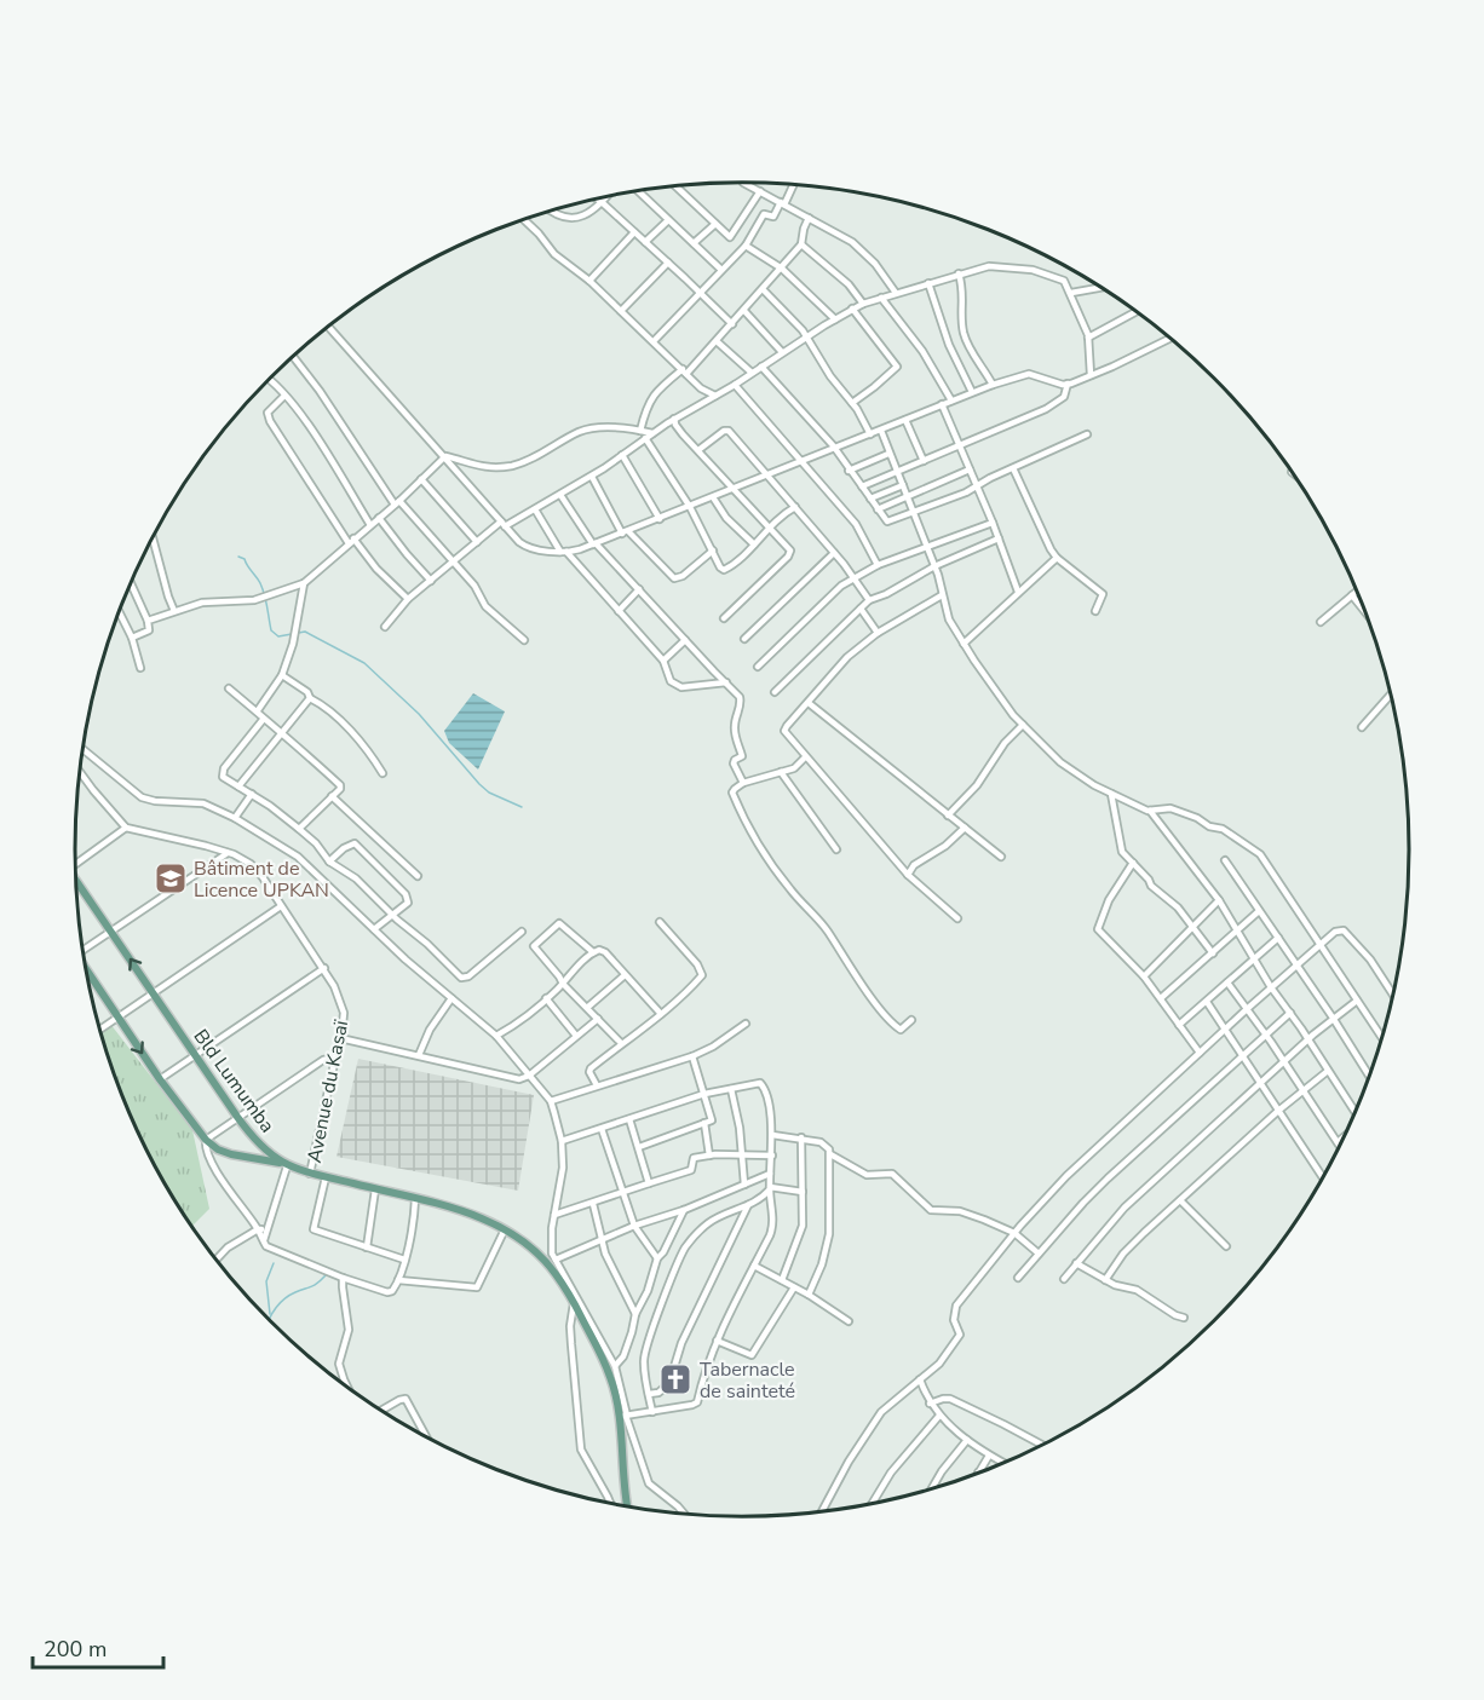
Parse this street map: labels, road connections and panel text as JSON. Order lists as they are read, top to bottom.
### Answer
{
  "streets": {
    "main road": ["Bld Lumumba"],
    "street": ["Avenue du Kasaï"]
  },
  "places": {
    "school or university": ["Bâtiment de Licence UPKAN"],
    "church": ["Tabernacle de sainteté"]
  },
  "scale_bar": "200 m"
}
